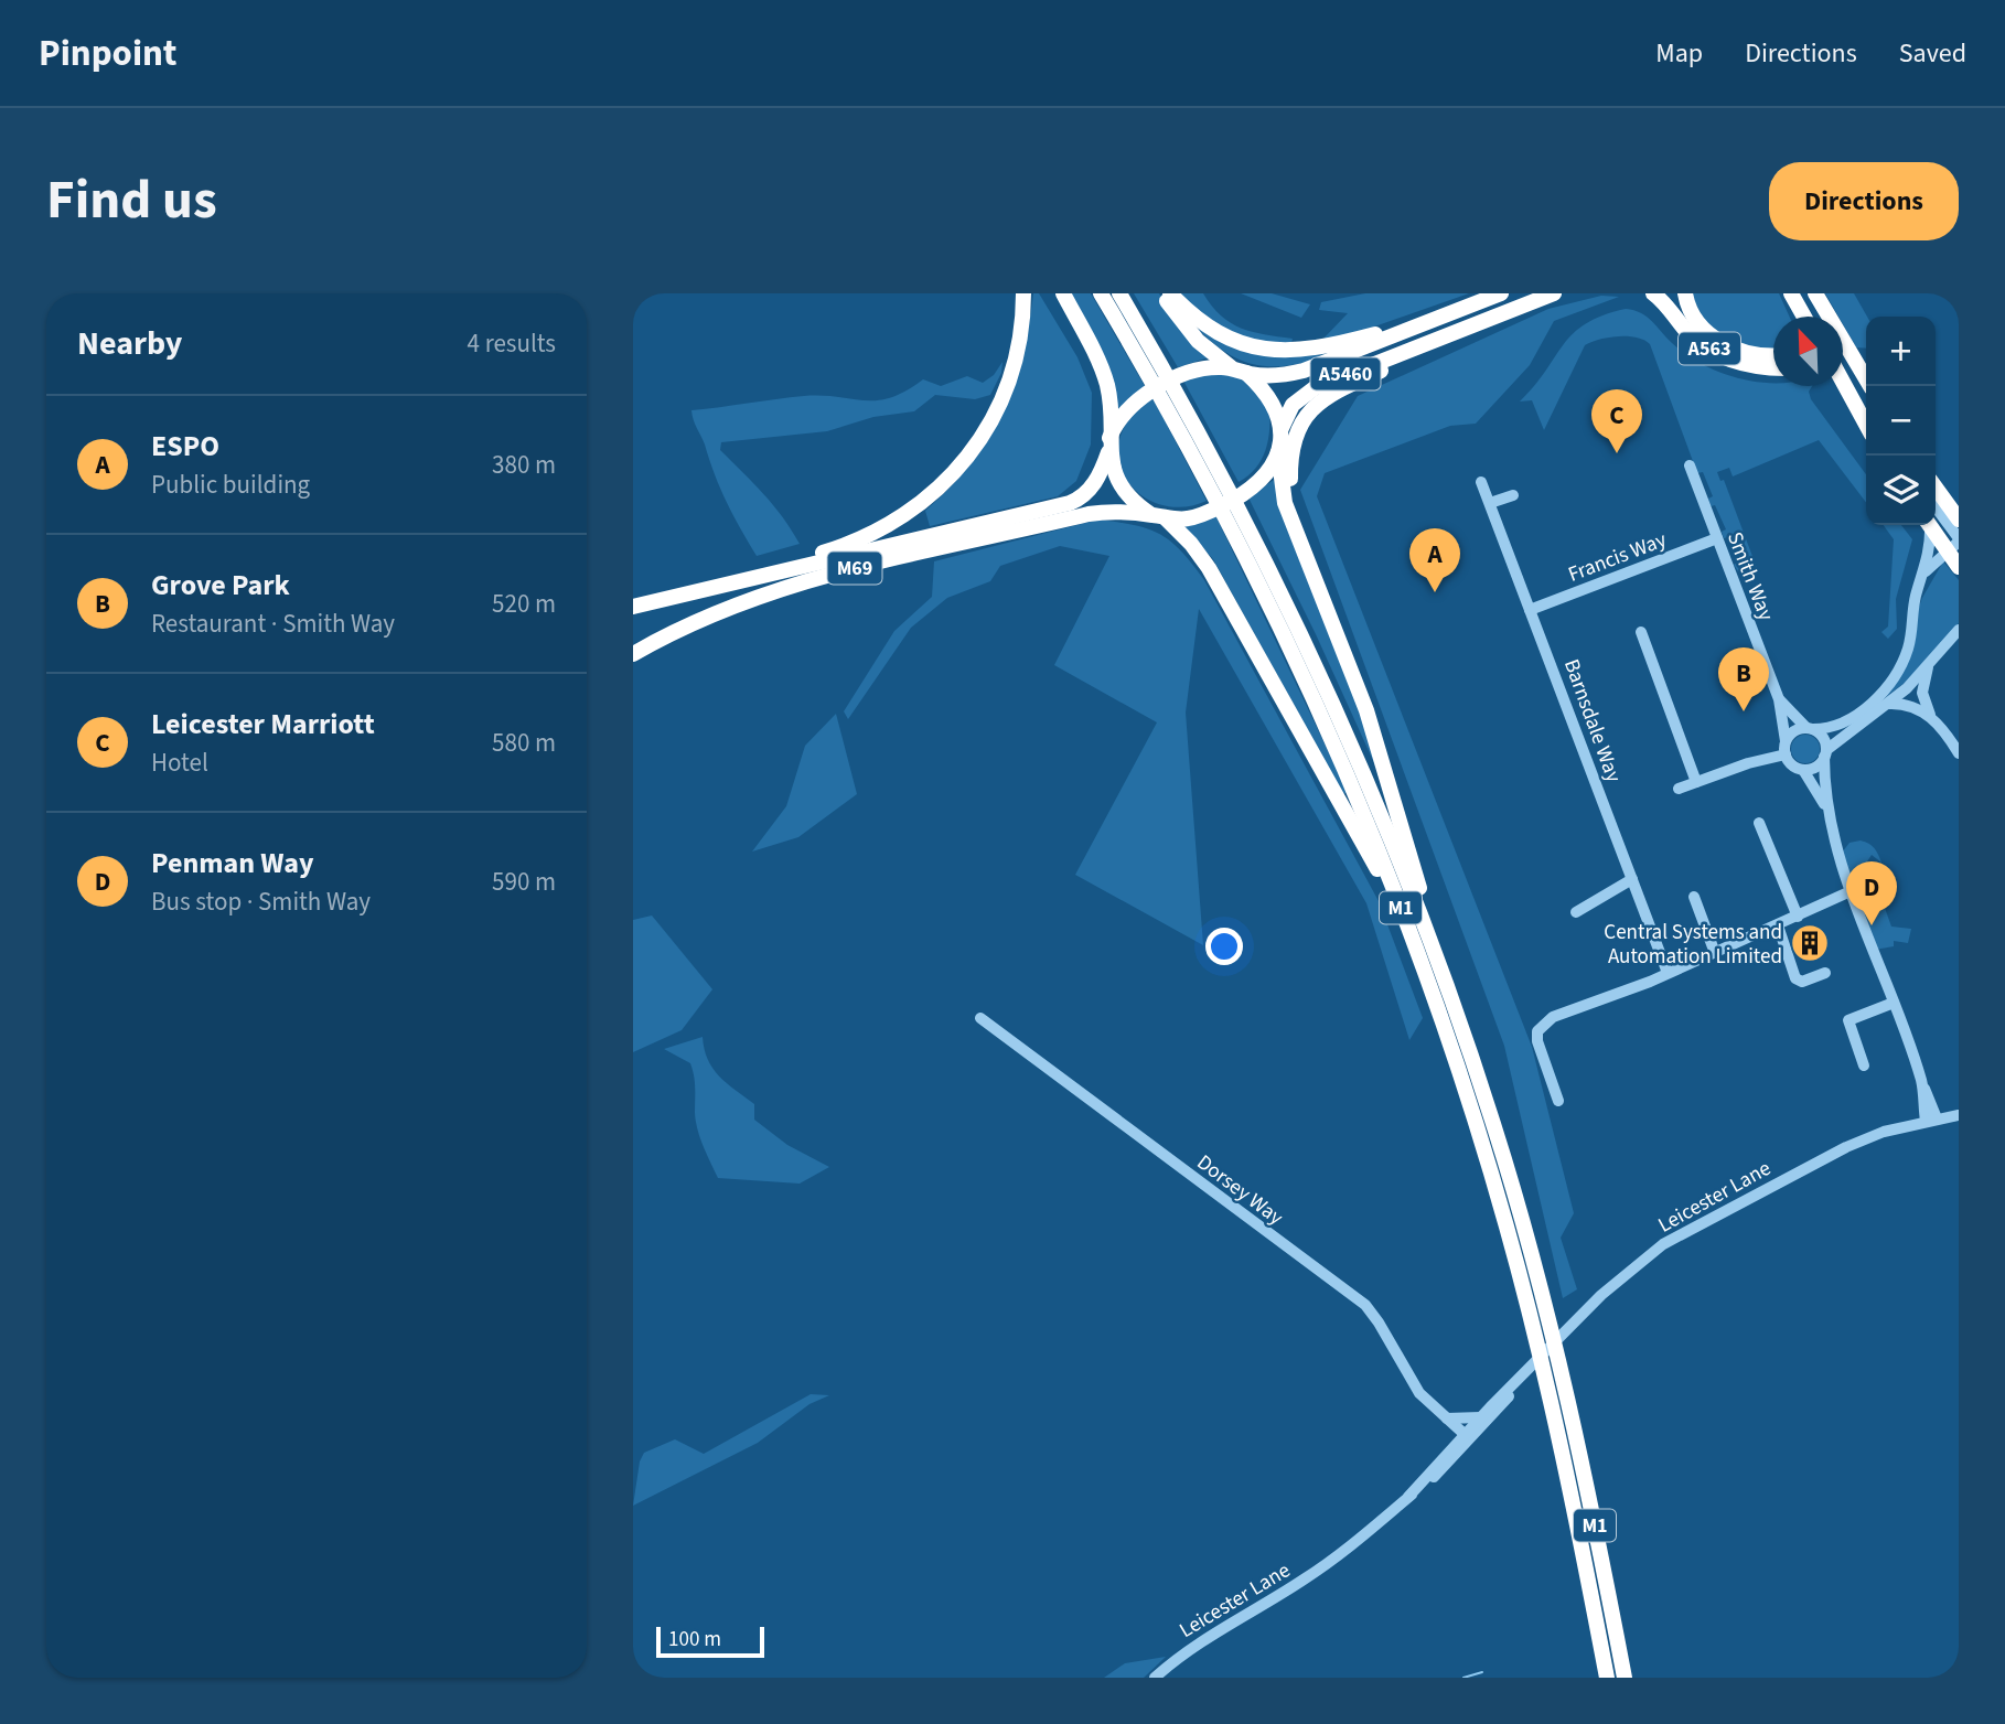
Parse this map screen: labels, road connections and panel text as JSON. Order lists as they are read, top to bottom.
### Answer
{
  "streets": {
    "highway": [
      "A563",
      "A5460",
      "M69",
      "M1"
    ],
    "street": [
      "Francis Way",
      "Smith Way",
      "Barnsdale Way",
      "Dorsey Way",
      "Leicester Lane"
    ]
  },
  "crossings": [
    ["A5460", "M69"],
    ["Francis Way", "Smith Way"],
    ["Francis Way", "Barnsdale Way"],
    ["Dorsey Way", "Leicester Lane"]
  ],
  "places": {
    "building": ["Central Systems and Automation Limited"]
  },
  "scale_bar": "100 m",
  "north": "top left",
  "page": {
    "header": "Pinpoint",
    "nav": ["Map", "Directions", "Saved"],
    "title": "Find us",
    "buttons": "Directions",
    "heading": ["Nearby", "4 results"],
    "map_buttons": ["+", "−"],
    "pins": [
      "C",
      "A",
      "B",
      "D"
    ],
    "list": [
      {
        "mark": "A",
        "name": "ESPO",
        "note": "Public building",
        "value": "380 m"
      },
      {
        "mark": "B",
        "name": "Grove Park",
        "note": "Restaurant · Smith Way",
        "value": "520 m"
      },
      {
        "mark": "C",
        "name": "Leicester Marriott",
        "note": "Hotel",
        "value": "580 m"
      },
      {
        "mark": "D",
        "name": "Penman Way",
        "note": "Bus stop · Smith Way",
        "value": "590 m"
      }
    ],
    "scale": "100 m"
  }
}
